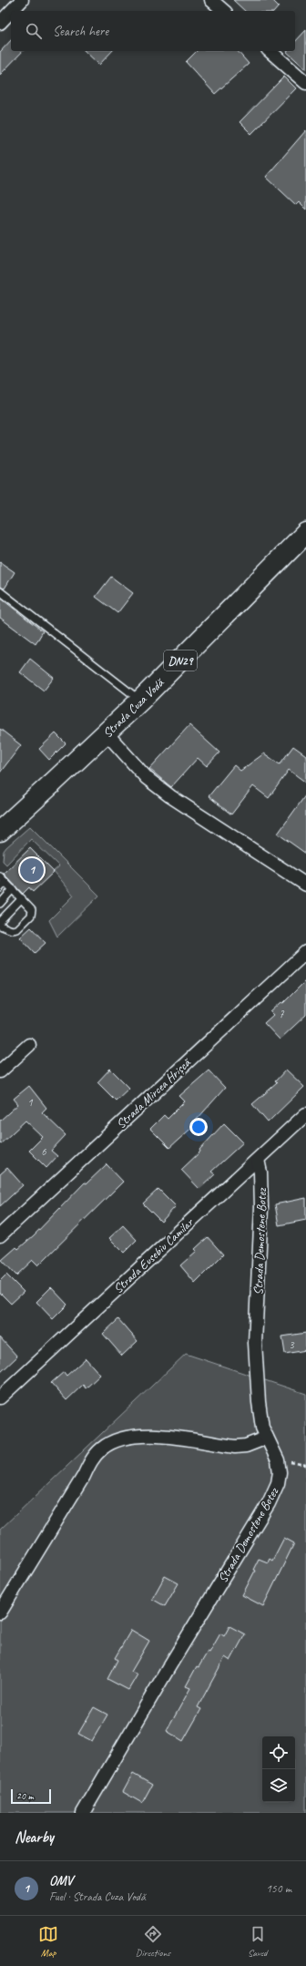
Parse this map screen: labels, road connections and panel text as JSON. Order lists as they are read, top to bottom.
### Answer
{
  "streets": {
    "main road": ["DN29", "Strada Cuza Vodă"],
    "street": ["Strada Mircea Hrișcă", "Strada Demostene Botez", "Strada Eusebiu Camilar"]
  },
  "crossings": [
    ["Strada Demostene Botez", "Strada Eusebiu Camilar"]
  ],
  "house_numbers": [
    "7",
    "1",
    "6",
    "3"
  ],
  "scale_bar": "20 m",
  "page": {
    "search": "Search here",
    "pins": "1",
    "scale": "20 m",
    "heading": "Nearby",
    "list": [
      {
        "mark": "1",
        "name": "OMV",
        "note": "Fuel · Strada Cuza Vodă",
        "value": "150 m"
      }
    ],
    "nav": ["Map", "Directions", "Saved"]
  }
}
